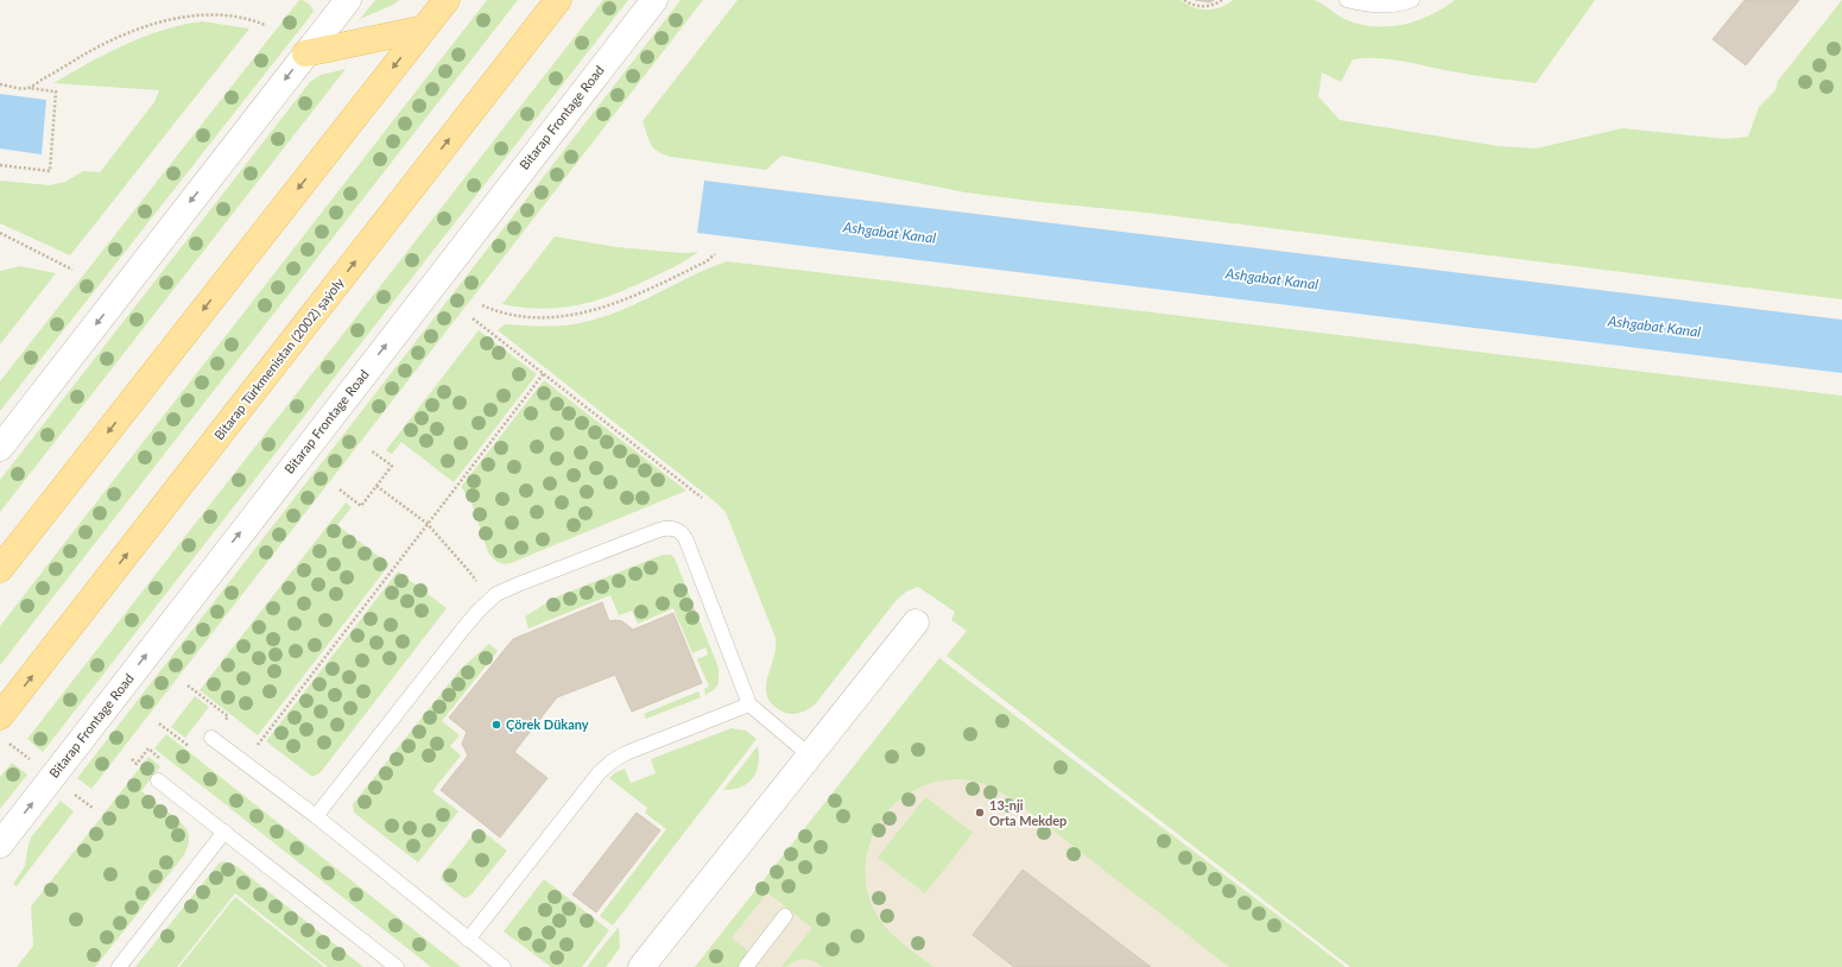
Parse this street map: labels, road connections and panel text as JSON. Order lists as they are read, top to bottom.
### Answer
{
  "streets": {
    "main road": ["Bitarap Türkmenistan (2002) şaýoly"],
    "street": ["Bitarap Frontage Road"]
  },
  "one_way": ["Bitarap Frontage Road"],
  "water": ["Ashgabat Kanal"],
  "places": ["Çörek Dükany", "13-nji Orta Mekdep"]
}
